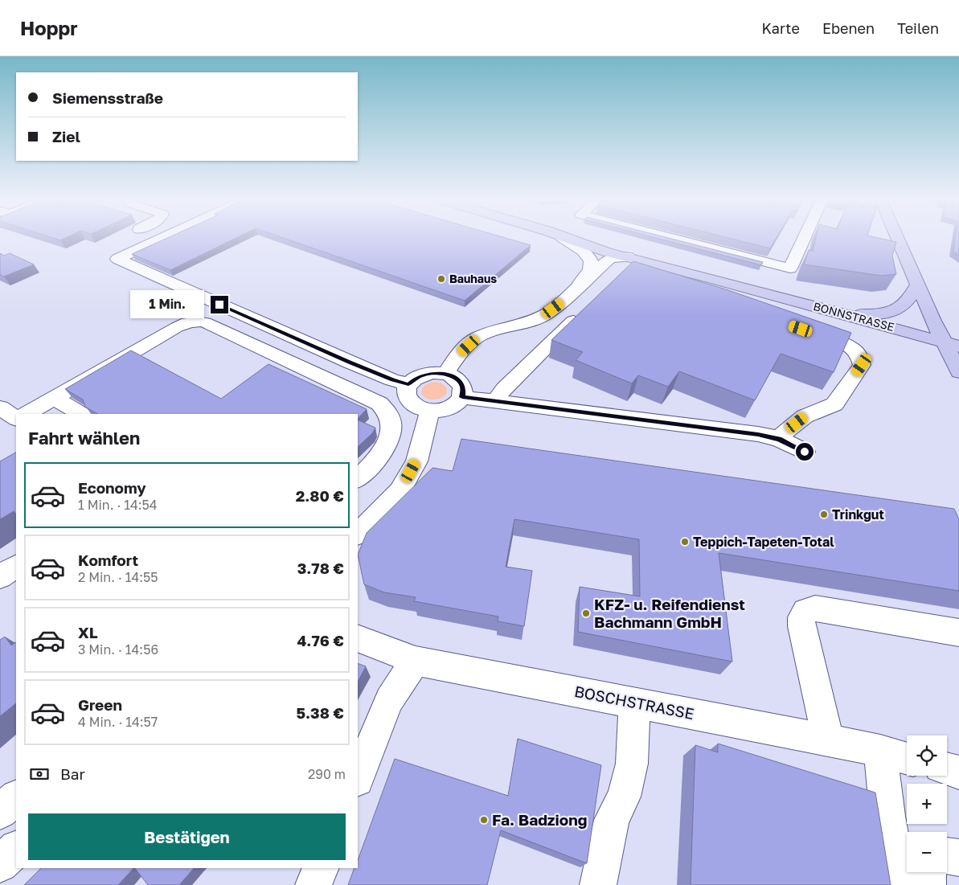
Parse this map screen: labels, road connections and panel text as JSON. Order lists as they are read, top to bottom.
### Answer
{
  "streets": {
    "main road": ["BONNSTRASSE"],
    "street": ["BOSCHSTRASSE"]
  },
  "places": [
    "Bauhaus",
    "Trinkgut",
    "Teppich-Tapeten-Total",
    "KFZ- u. Reifendienst Bachmann GmbH",
    "Fa. Badziong"
  ],
  "page": {
    "header": "Hoppr",
    "nav": ["Karte", "Ebenen", "Teilen"],
    "banner": ["Siemensstraße", "Ziel"],
    "bubble": "1 Min.",
    "heading": "Fahrt wählen",
    "list": [
      {
        "name": "Economy",
        "note": "1 Min. · 14:54",
        "value": "2.80 €"
      },
      {
        "name": "Komfort",
        "note": "2 Min. · 14:55",
        "value": "3.78 €"
      },
      {
        "name": "XL",
        "note": "3 Min. · 14:56",
        "value": "4.76 €"
      },
      {
        "name": "Green",
        "note": "4 Min. · 14:57",
        "value": "5.38 €"
      }
    ],
    "map_buttons": ["+", "−"],
    "pay": ["Bar", "290 m"],
    "buttons": "Bestätigen"
  }
}
